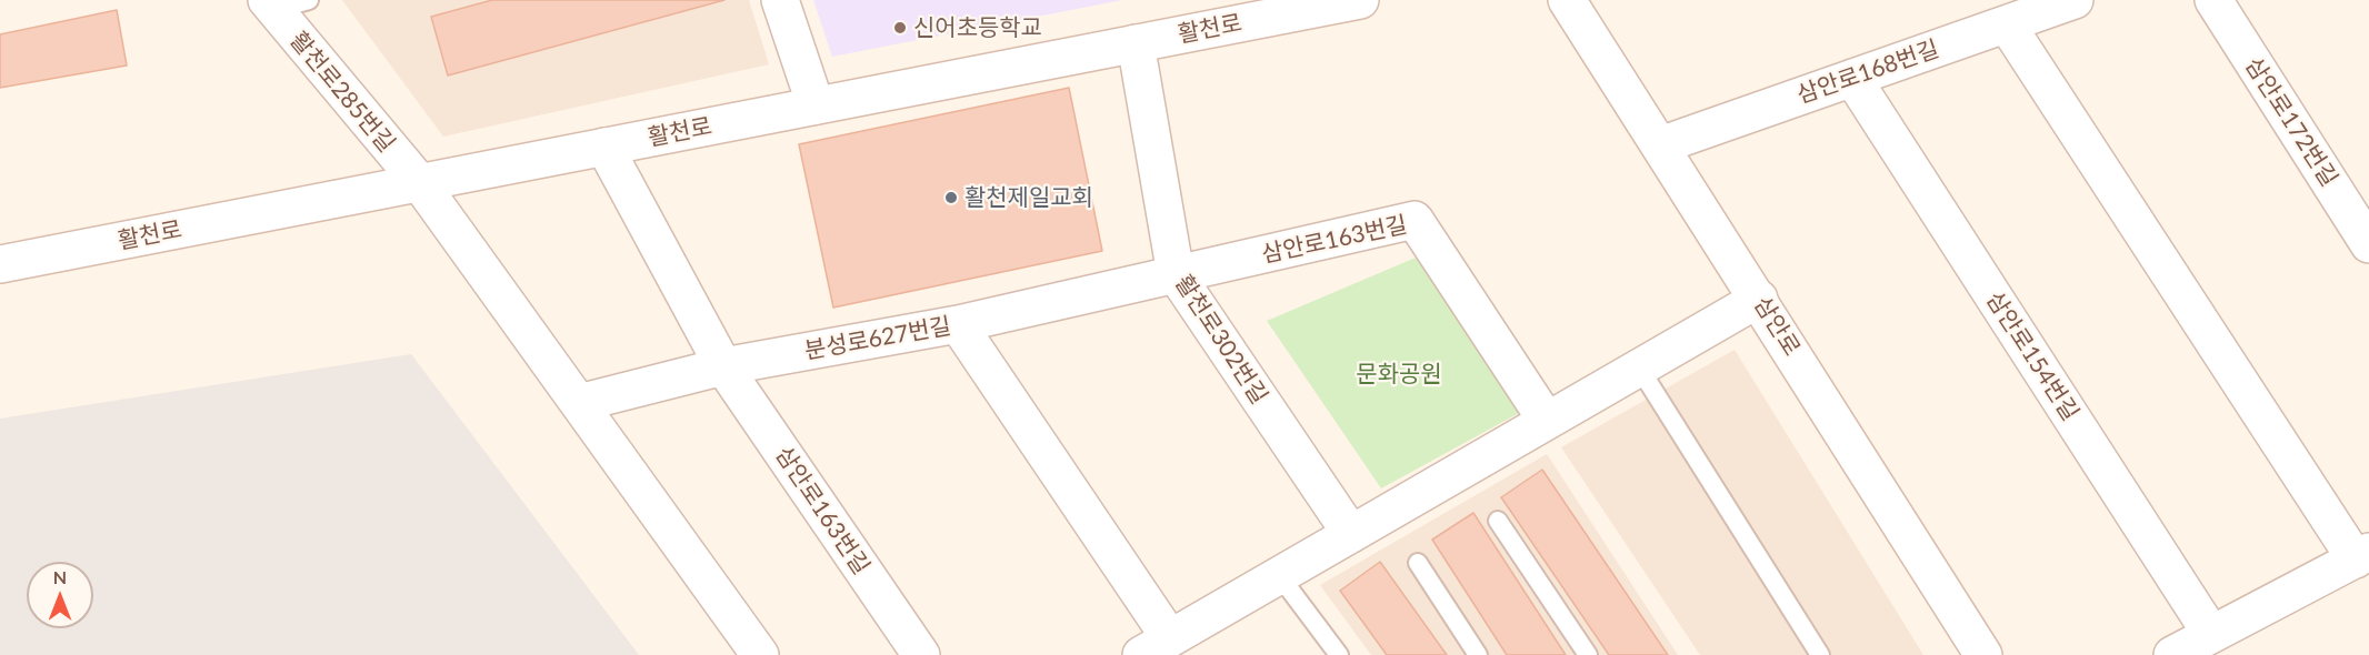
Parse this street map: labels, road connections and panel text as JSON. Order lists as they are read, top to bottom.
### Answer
{
  "streets": {
    "street": [
      "활천로",
      "삼안로168번길",
      "활천로285번길",
      "삼안로172번길",
      "삼안로163번길",
      "삼안로",
      "분성로627번길",
      "활천로302번길",
      "삼안로154번길"
    ]
  },
  "crossings": [
    ["활천로", "활천로285번길"],
    ["활천로", "삼안로163번길"],
    ["활천로", "활천로302번길"],
    ["삼안로168번길", "삼안로"],
    ["삼안로168번길", "삼안로154번길"],
    ["삼안로163번길", "분성로627번길"],
    ["삼안로163번길", "활천로302번길"],
    ["분성로627번길", "활천로302번길"]
  ],
  "parks": ["문화공원"],
  "places": ["신어초등학교", "활천제일교회"],
  "north": "top"
}
